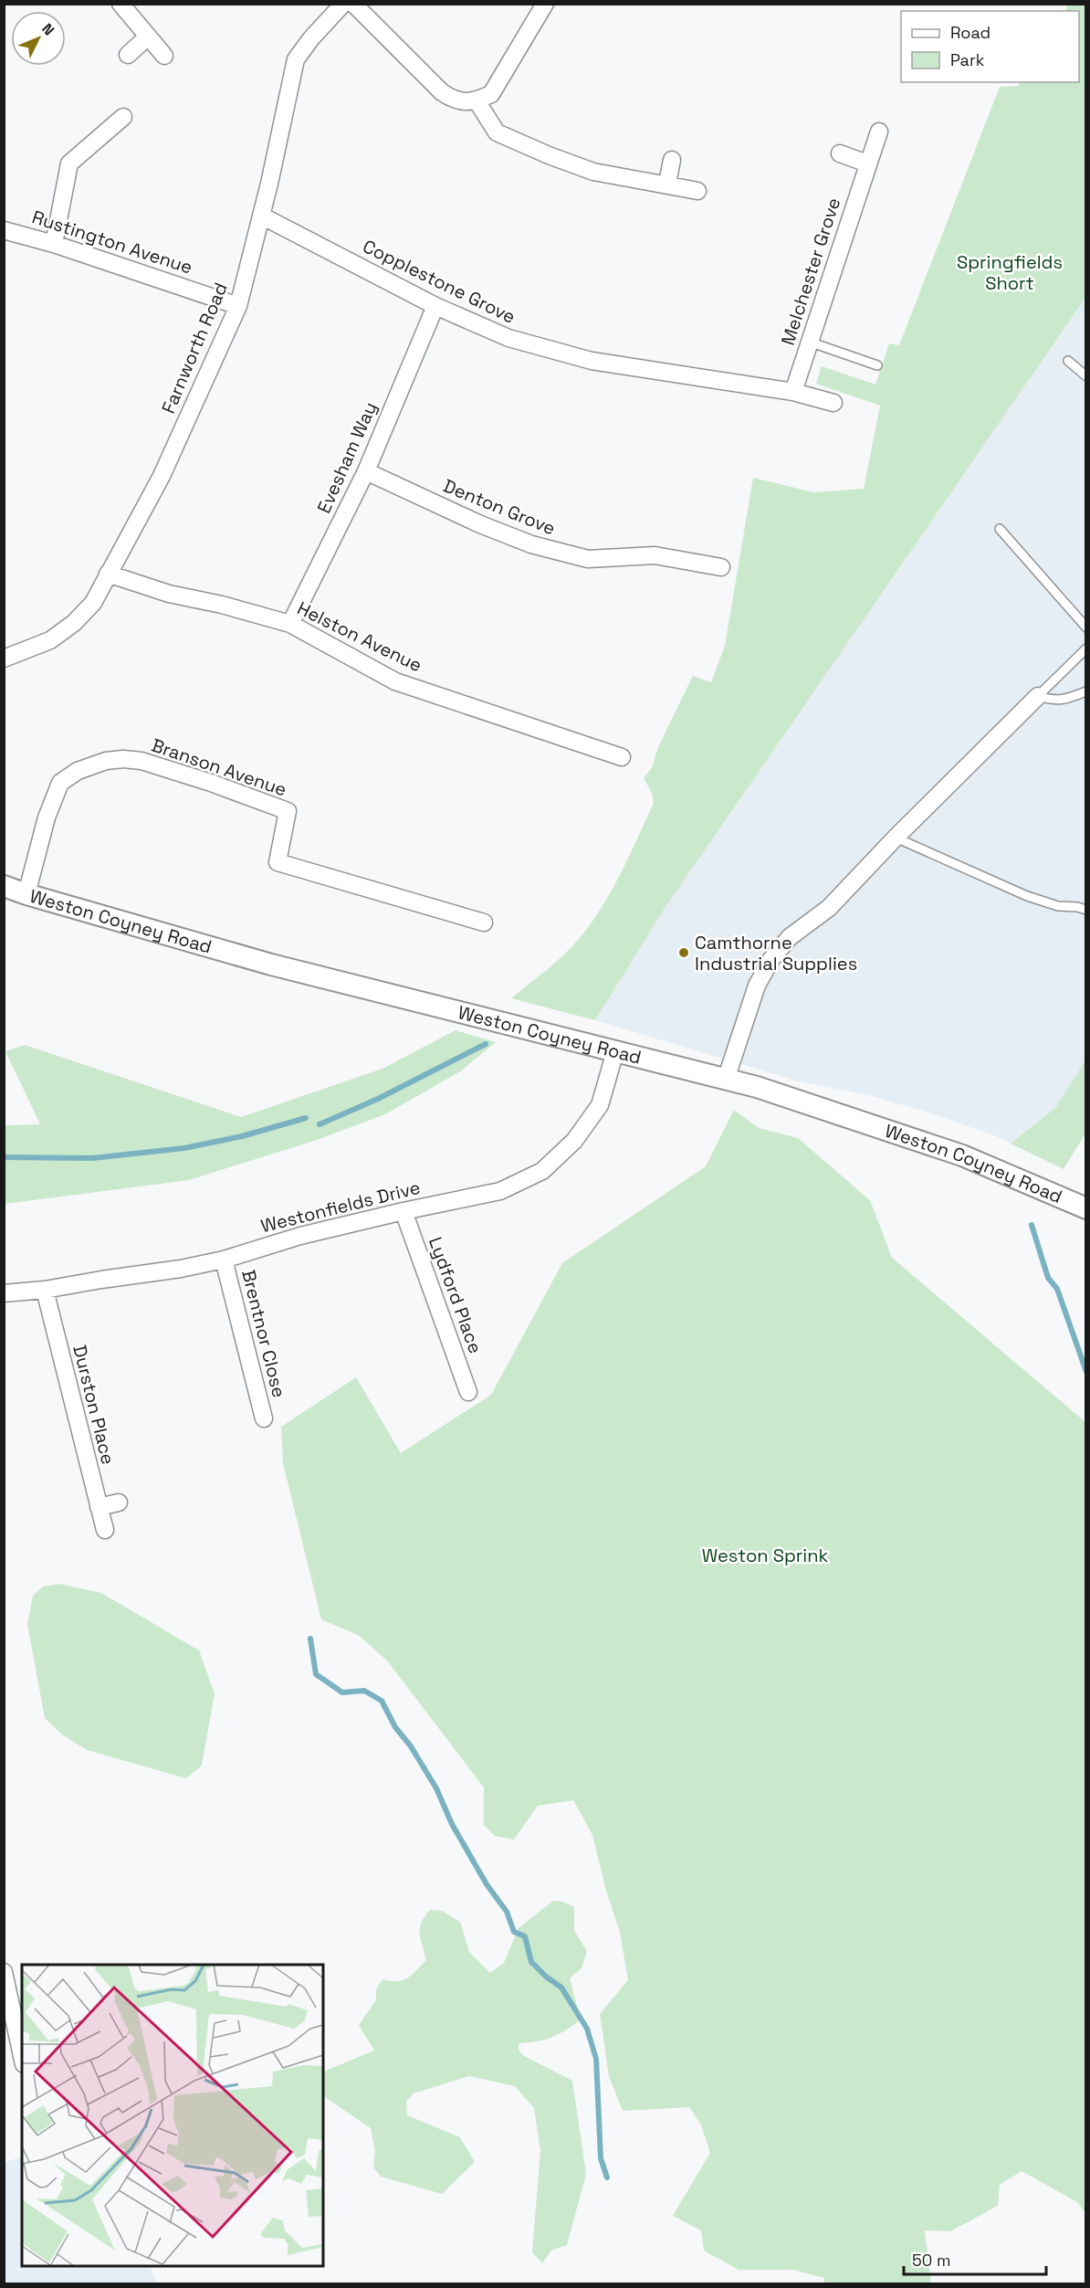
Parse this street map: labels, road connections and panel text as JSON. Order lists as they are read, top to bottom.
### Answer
{
  "streets": {
    "street": [
      "Rustington Avenue",
      "Melchester Grove",
      "Copplestone Grove",
      "Farnworth Road",
      "Evesham Way",
      "Denton Grove",
      "Helston Avenue",
      "Branson Avenue",
      "Weston Coyney Road",
      "Westonfields Drive",
      "Lydford Place",
      "Brentnor Close",
      "Durston Place"
    ]
  },
  "crossings": [
    ["Rustington Avenue", "Farnworth Road"],
    ["Melchester Grove", "Copplestone Grove"],
    ["Copplestone Grove", "Farnworth Road"],
    ["Copplestone Grove", "Evesham Way"],
    ["Farnworth Road", "Helston Avenue"],
    ["Evesham Way", "Denton Grove"],
    ["Evesham Way", "Helston Avenue"],
    ["Branson Avenue", "Weston Coyney Road"],
    ["Weston Coyney Road", "Westonfields Drive"],
    ["Westonfields Drive", "Lydford Place"],
    ["Westonfields Drive", "Brentnor Close"],
    ["Westonfields Drive", "Durston Place"]
  ],
  "parks": ["Springfields Short", "Weston Sprink"],
  "places": ["Camthorne Industrial Supplies"],
  "legend": ["Road", "Park"],
  "scale_bar": "50 m",
  "north": "top right"
}
